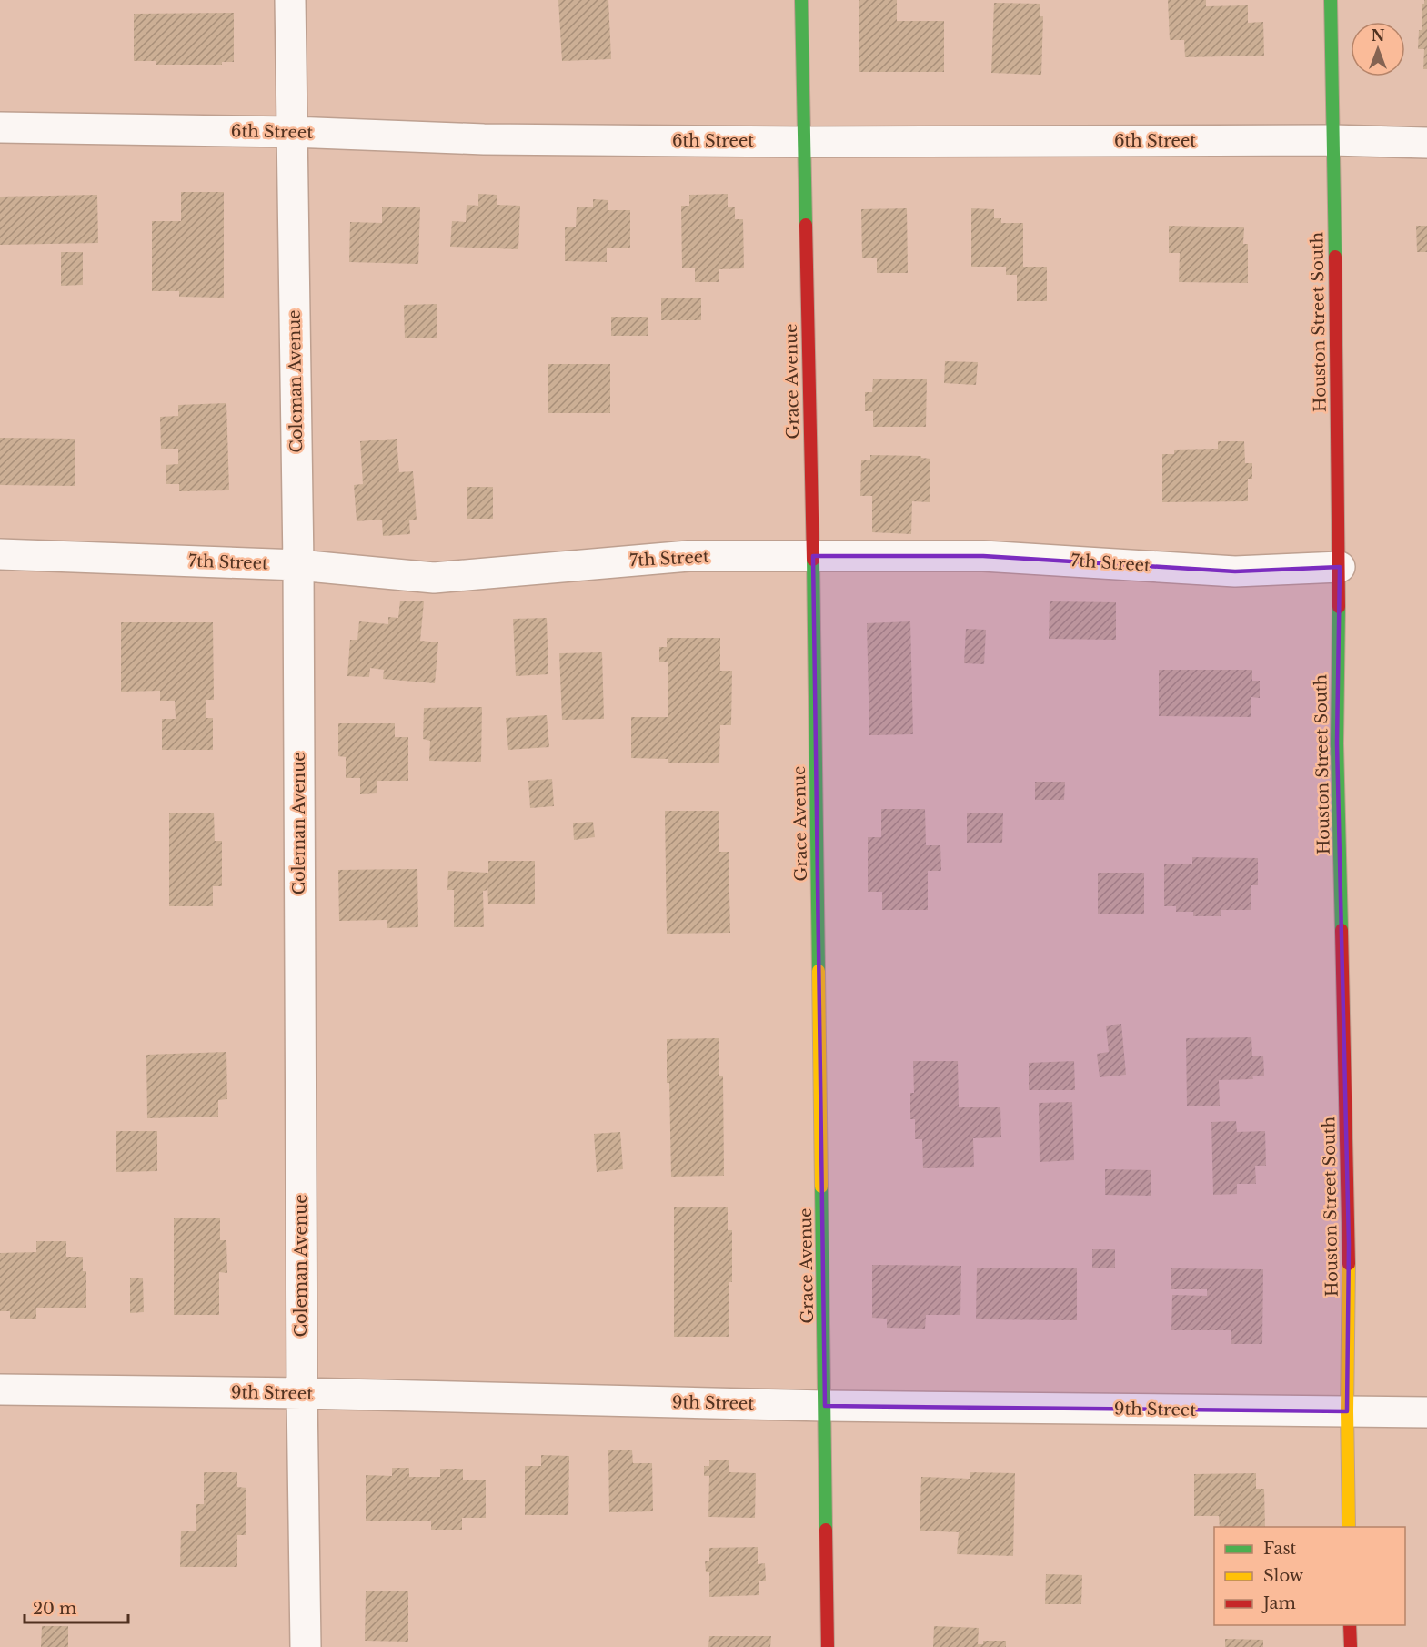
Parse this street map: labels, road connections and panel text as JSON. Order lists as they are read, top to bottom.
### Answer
{
  "streets": {
    "street": [
      "6th Street",
      "Houston Street South",
      "Coleman Avenue",
      "Grace Avenue",
      "7th Street",
      "9th Street"
    ]
  },
  "crossings": [
    ["6th Street", "Houston Street South"],
    ["6th Street", "Coleman Avenue"],
    ["6th Street", "Grace Avenue"],
    ["Houston Street South", "7th Street"],
    ["Houston Street South", "9th Street"],
    ["Coleman Avenue", "7th Street"],
    ["Coleman Avenue", "9th Street"],
    ["Grace Avenue", "7th Street"],
    ["Grace Avenue", "9th Street"]
  ],
  "legend": ["Fast", "Slow", "Jam"],
  "scale_bar": "20 m",
  "north": "top"
}
